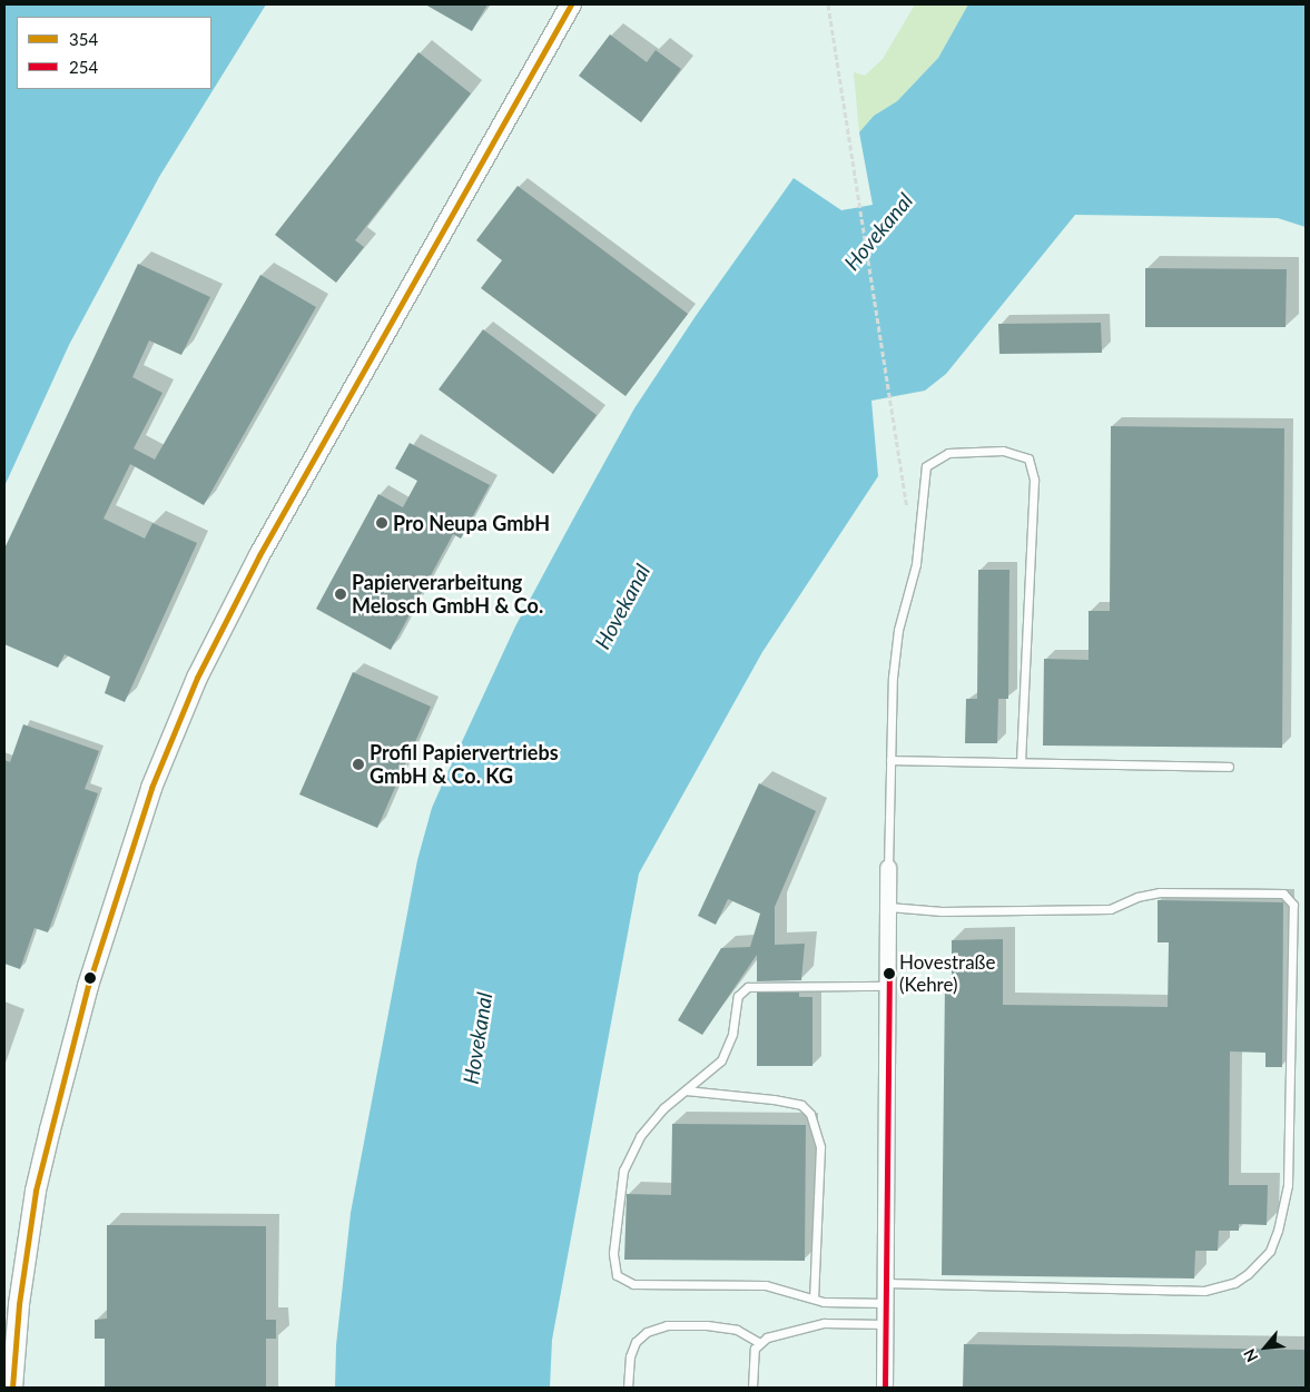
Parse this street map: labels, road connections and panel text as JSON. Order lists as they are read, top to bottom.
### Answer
{
  "water": ["Hovekanal"],
  "places": [
    "Pro Neupa GmbH",
    "Papierverarbeitung Melosch GmbH & Co.",
    "Profil Papiervertriebs GmbH & Co. KG",
    "Hovestraße (Kehre)"
  ],
  "lines": ["transit line 354", "transit line 254"],
  "legend": ["354", "254"],
  "north": "bottom left"
}
